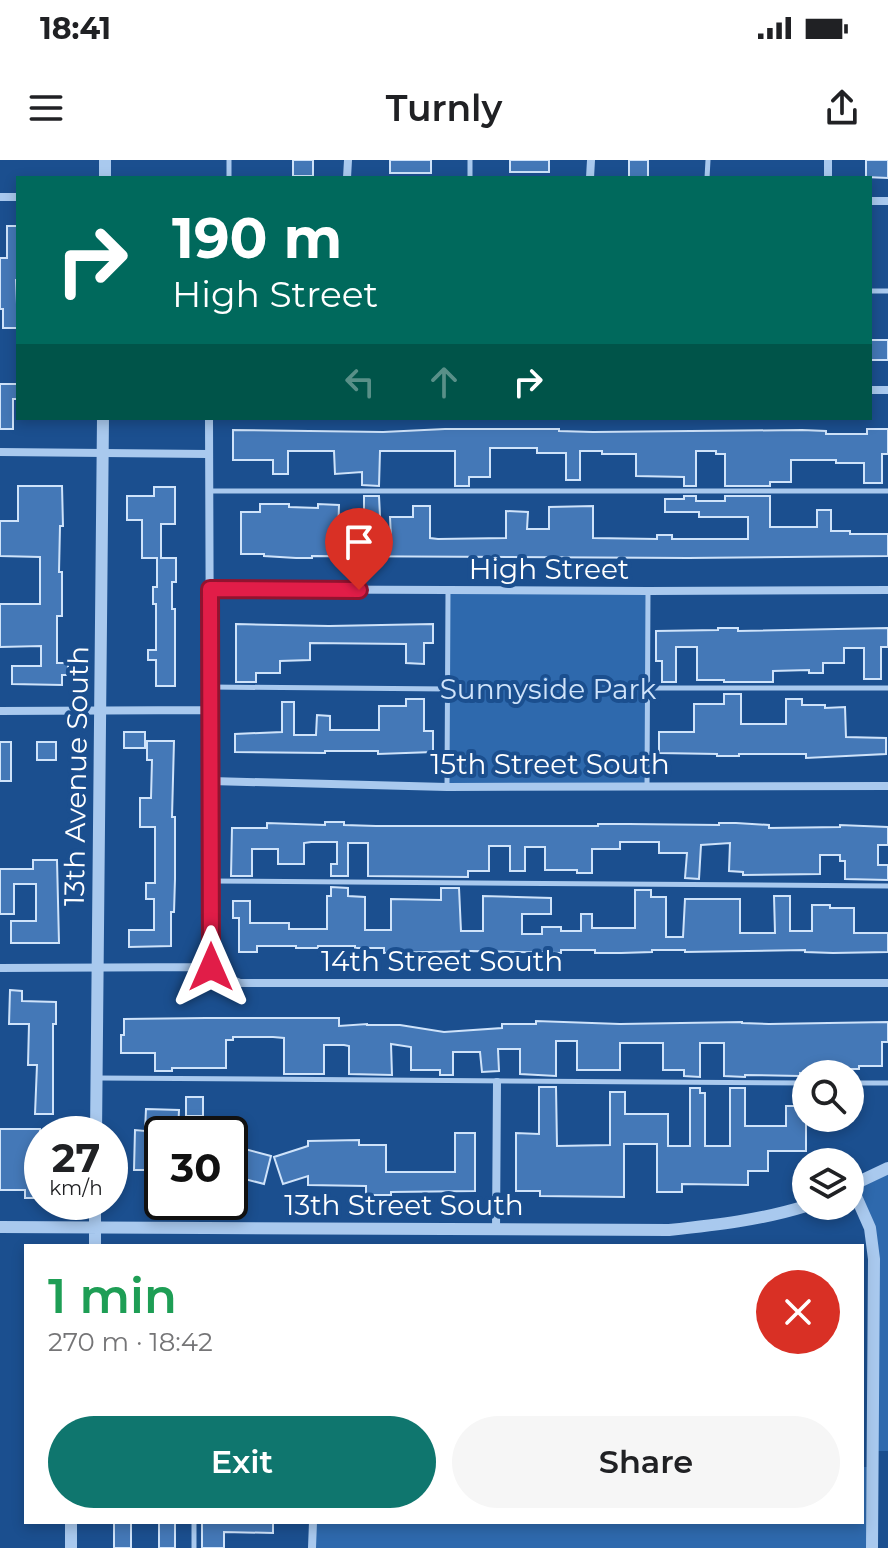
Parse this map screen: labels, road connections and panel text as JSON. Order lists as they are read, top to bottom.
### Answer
{
  "streets": {
    "street": [
      "High Street",
      "15th Street South",
      "13th Avenue South",
      "14th Street South",
      "13th Street South"
    ]
  },
  "crossings": [
    ["13th Avenue South", "14th Street South"]
  ],
  "parks": ["Sunnyside Park"],
  "page": {
    "status": "18:41",
    "header": "Turnly",
    "turn": ["190 m", "High Street"],
    "speed": "27 km/h",
    "limit": "30",
    "heading": ["1 min", "270 m · 18:42"],
    "buttons": ["Exit", "Share"]
  }
}
